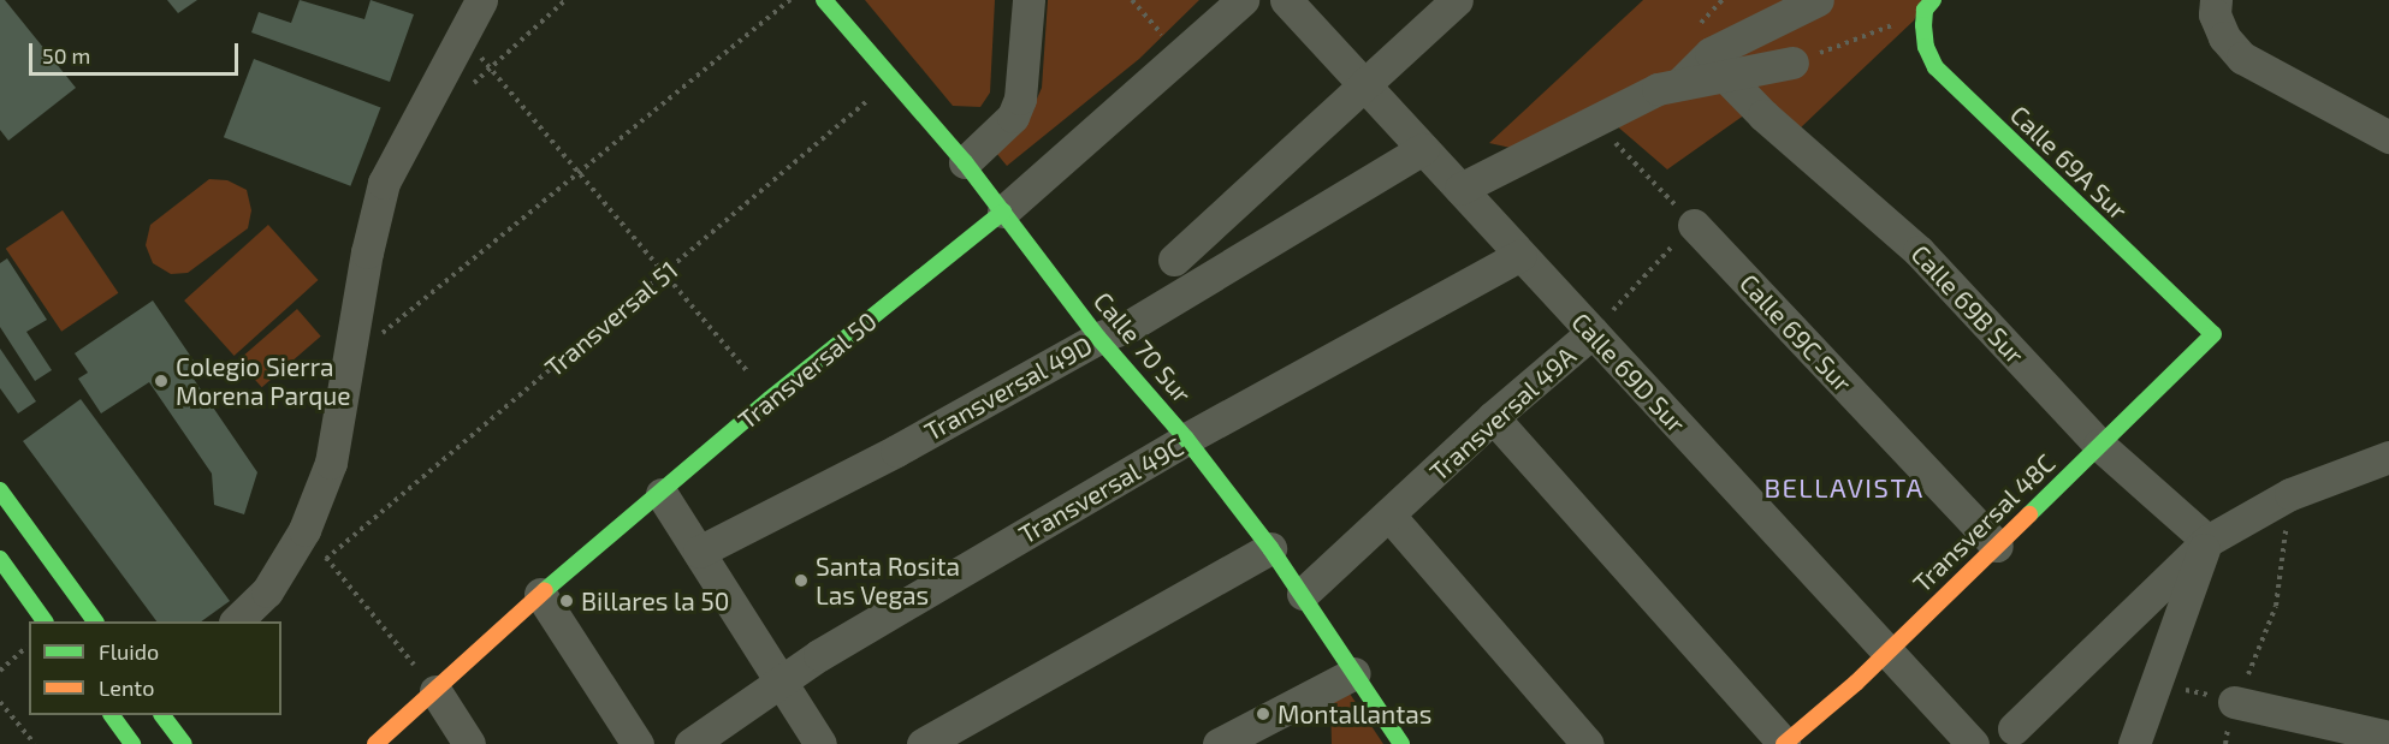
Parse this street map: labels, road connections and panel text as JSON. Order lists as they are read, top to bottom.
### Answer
{
  "streets": {
    "street": [
      "Calle 69A Sur",
      "Calle 69B Sur",
      "Calle 69C Sur",
      "Calle 70 Sur",
      "Transversal 50",
      "Calle 69D Sur",
      "Transversal 49D",
      "Transversal 49A",
      "Transversal 49C",
      "Transversal 48C"
    ],
    "path": ["Transversal 51"]
  },
  "crossings": [
    ["Calle 69A Sur", "Transversal 48C"],
    ["Calle 69B Sur", "Transversal 48C"],
    ["Transversal 51", "Calle 70 Sur"],
    ["Calle 69C Sur", "Transversal 49A"],
    ["Calle 69C Sur", "Transversal 48C"],
    ["Calle 70 Sur", "Transversal 50"],
    ["Calle 70 Sur", "Transversal 49D"],
    ["Calle 70 Sur", "Transversal 49A"],
    ["Calle 70 Sur", "Transversal 49C"],
    ["Calle 69D Sur", "Transversal 49D"],
    ["Calle 69D Sur", "Transversal 49A"],
    ["Calle 69D Sur", "Transversal 49C"],
    ["Calle 69D Sur", "Transversal 48C"]
  ],
  "districts": ["BELLAVISTA"],
  "places": [
    "Colegio Sierra Morena Parque",
    "Santa Rosita Las Vegas",
    "Billares la 50",
    "Montallantas"
  ],
  "legend": ["Fluido", "Lento"],
  "scale_bar": "50 m"
}
